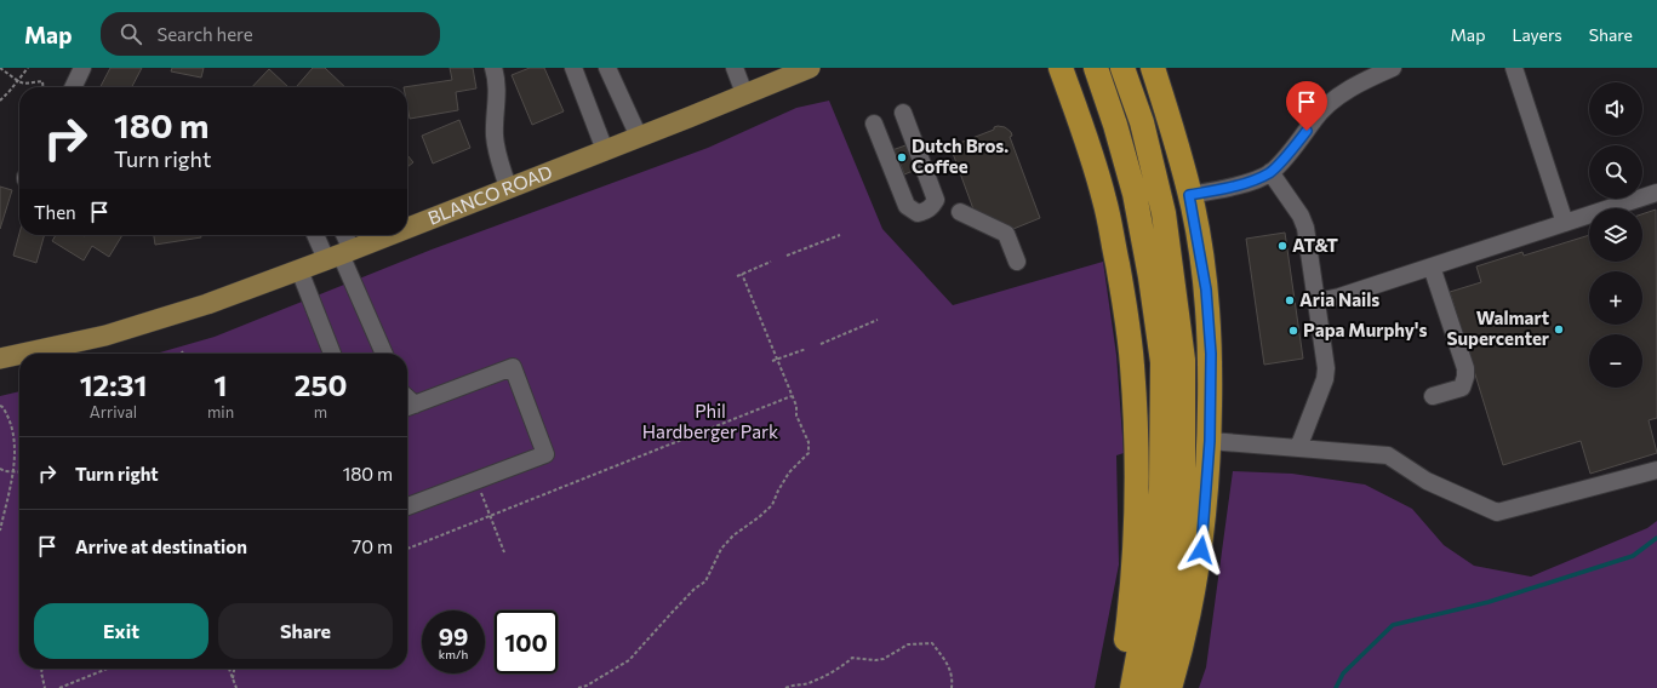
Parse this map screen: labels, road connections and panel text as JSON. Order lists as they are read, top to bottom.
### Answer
{
  "streets": {
    "main road": ["BLANCO ROAD"]
  },
  "parks": ["Phil Hardberger Park"],
  "places": [
    "Dutch Bros. Coffee",
    "AT&T",
    "Aria Nails",
    "Walmart Supercenter",
    "Papa Murphy's"
  ],
  "page": {
    "header": "Map",
    "search": "Search here",
    "nav": ["Map", "Layers", "Share"],
    "map_buttons": ["+", "−"],
    "turn": ["180 m", "Turn right"],
    "then": "Then",
    "eta": [
      "12:31",
      "Arrival",
      "1",
      "min",
      "250",
      "m"
    ],
    "list": [
      {
        "name": "Turn right",
        "value": "180 m"
      },
      {
        "name": "Arrive at destination",
        "value": "70 m"
      }
    ],
    "buttons": ["Exit", "Share"],
    "speed": "99 km/h",
    "limit": "100"
  }
}
